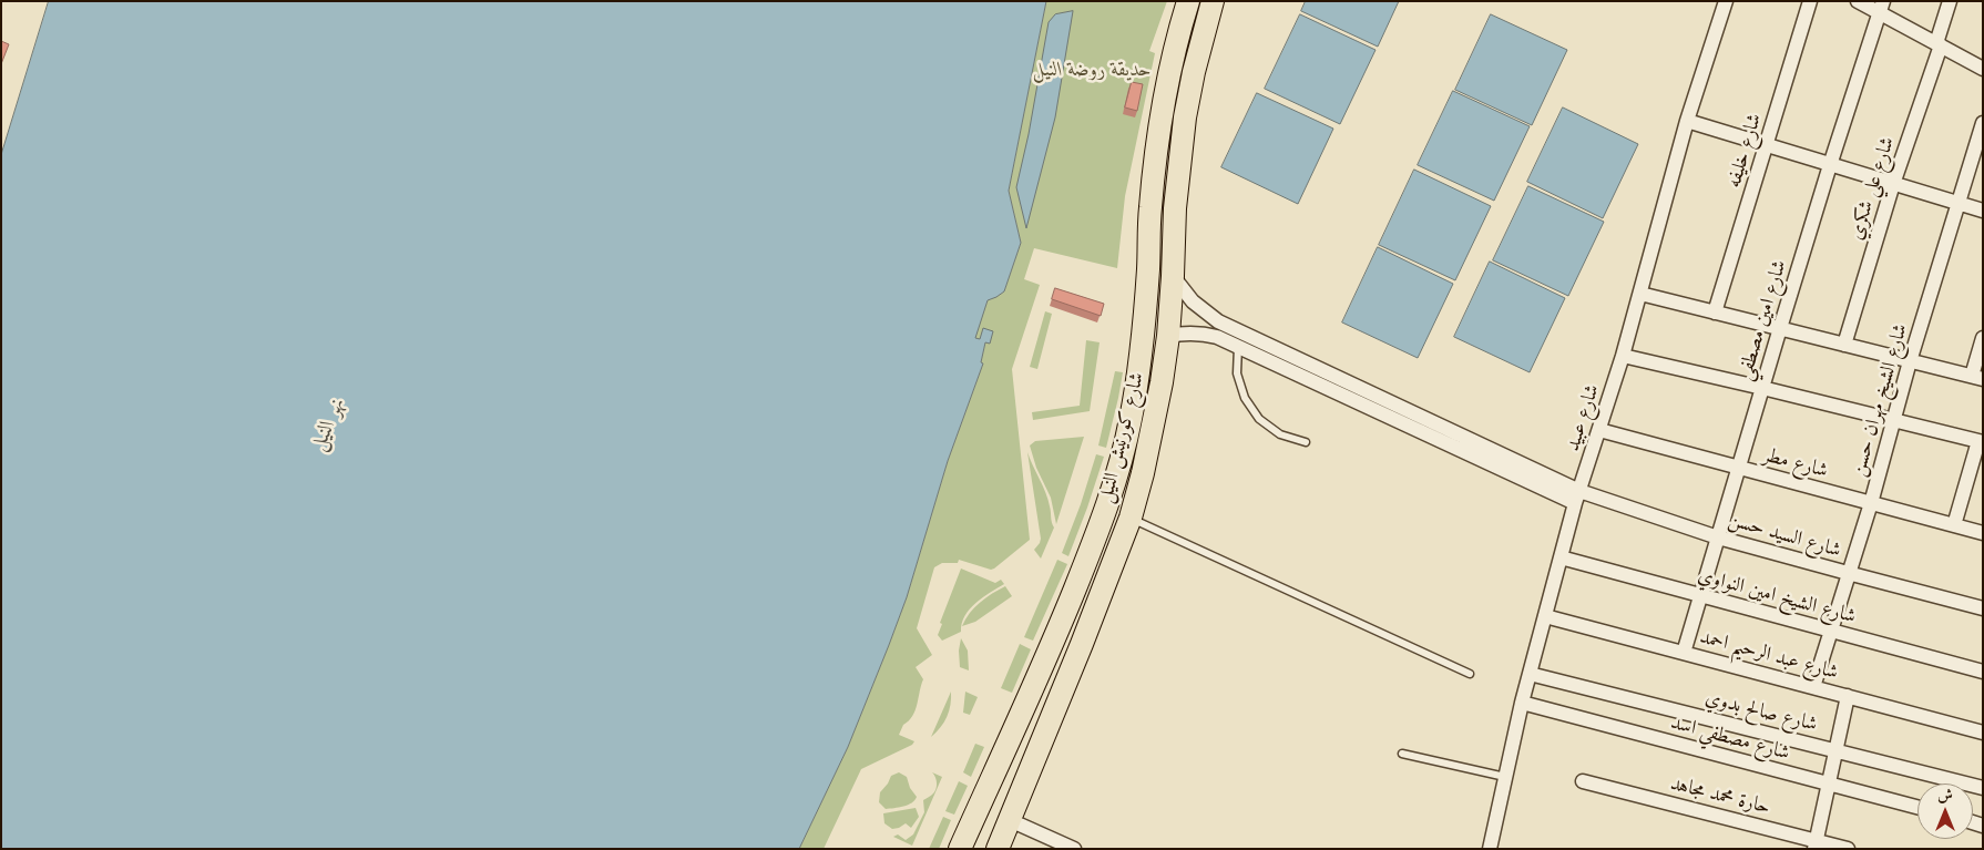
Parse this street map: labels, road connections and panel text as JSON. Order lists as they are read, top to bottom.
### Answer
{
  "streets": {
    "highway": ["شارع كورنيش النيل"],
    "street": [
      "شارع خليفه",
      "شارع علي شكري",
      "شارع امين مصطفي",
      "شارع الشيخ مهران حسن",
      "شارع عبيد",
      "شارع مطر",
      "شارع السيد حسن",
      "شارع الشيخ امين النواوي",
      "شارع عبد الرحيم احمد",
      "شارع صالح بدوي",
      "شارع مصطفي اسد",
      "حارة محمد مجاهد"
    ]
  },
  "crossings": [
    ["شارع امين مصطفي", "شارع مطر"],
    ["شارع امين مصطفي", "شارع السيد حسن"],
    ["شارع امين مصطفي", "شارع الشيخ امين النواوي"],
    ["شارع امين مصطفي", "شارع عبد الرحيم احمد"],
    ["شارع الشيخ مهران حسن", "شارع مطر"],
    ["شارع الشيخ مهران حسن", "شارع السيد حسن"],
    ["شارع الشيخ مهران حسن", "شارع الشيخ امين النواوي"],
    ["شارع الشيخ مهران حسن", "شارع عبد الرحيم احمد"],
    ["شارع عبيد", "شارع مطر"],
    ["شارع عبيد", "شارع السيد حسن"],
    ["شارع عبيد", "شارع الشيخ امين النواوي"],
    ["شارع عبيد", "شارع عبد الرحيم احمد"],
    ["شارع عبيد", "شارع صالح بدوي"],
    ["شارع عبيد", "شارع مصطفي اسد"]
  ],
  "water": ["نهر النيل"],
  "parks": ["حديقة روضة النيل"],
  "north": "top"
}
